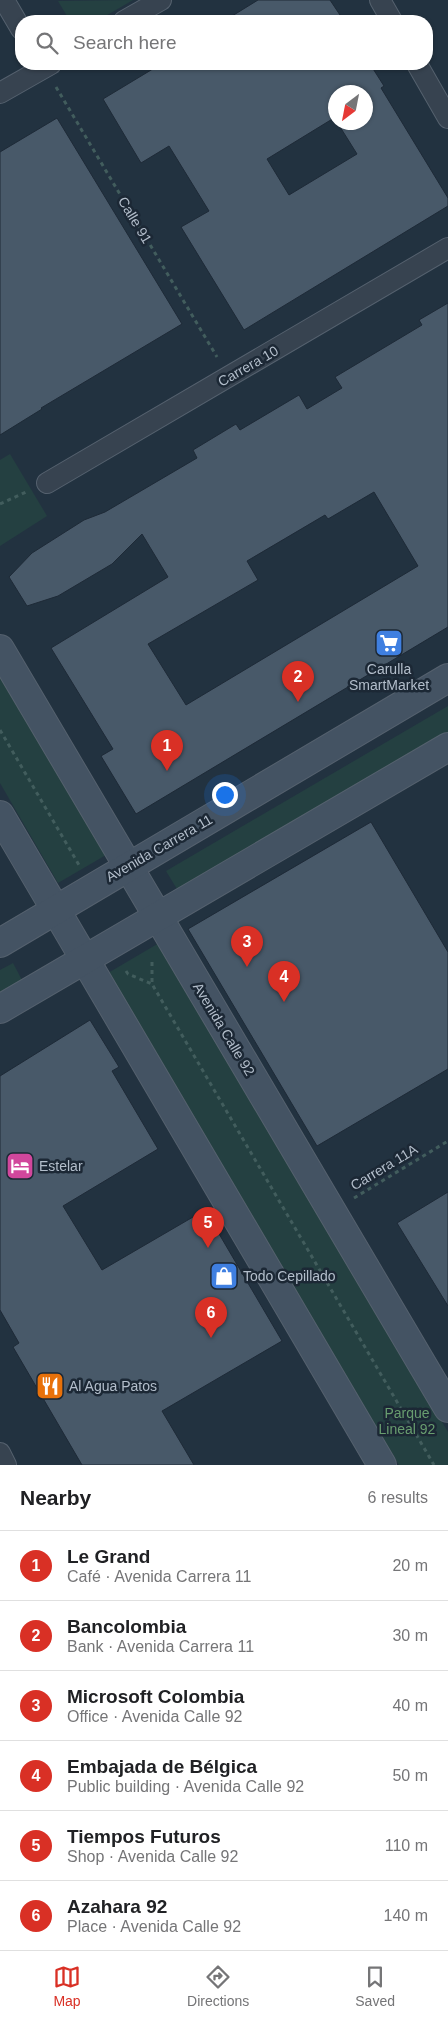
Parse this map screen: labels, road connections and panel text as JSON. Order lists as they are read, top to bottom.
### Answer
{
  "streets": {
    "main road": ["Avenida Carrera 11", "Avenida Calle 92"],
    "street": ["Carrera 10"],
    "path": ["Calle 91", "Carrera 11A"]
  },
  "crossings": [
    ["Calle 91", "Carrera 10"],
    ["Avenida Carrera 11", "Avenida Calle 92"],
    ["Avenida Calle 92", "Carrera 11A"]
  ],
  "parks": ["Parque Lineal 92"],
  "places": {
    "supermarket": ["Carulla SmartMarket"],
    "hotel": ["Estelar"],
    "shop": ["Todo Cepillado"],
    "restaurant": ["Al Agua Patos"]
  },
  "north": "bottom left",
  "page": {
    "search": "Search here",
    "pins": [
      "2",
      "1",
      "3",
      "4",
      "5",
      "6"
    ],
    "heading": ["Nearby", "6 results"],
    "list": [
      {
        "mark": "1",
        "name": "Le Grand",
        "note": "Café · Avenida Carrera 11",
        "value": "20 m"
      },
      {
        "mark": "2",
        "name": "Bancolombia",
        "note": "Bank · Avenida Carrera 11",
        "value": "30 m"
      },
      {
        "mark": "3",
        "name": "Microsoft Colombia",
        "note": "Office · Avenida Calle 92",
        "value": "40 m"
      },
      {
        "mark": "4",
        "name": "Embajada de Bélgica",
        "note": "Public building · Avenida Calle 92",
        "value": "50 m"
      },
      {
        "mark": "5",
        "name": "Tiempos Futuros",
        "note": "Shop · Avenida Calle 92",
        "value": "110 m"
      },
      {
        "mark": "6",
        "name": "Azahara 92",
        "note": "Place · Avenida Calle 92",
        "value": "140 m"
      }
    ],
    "nav": ["Map", "Directions", "Saved"]
  }
}
